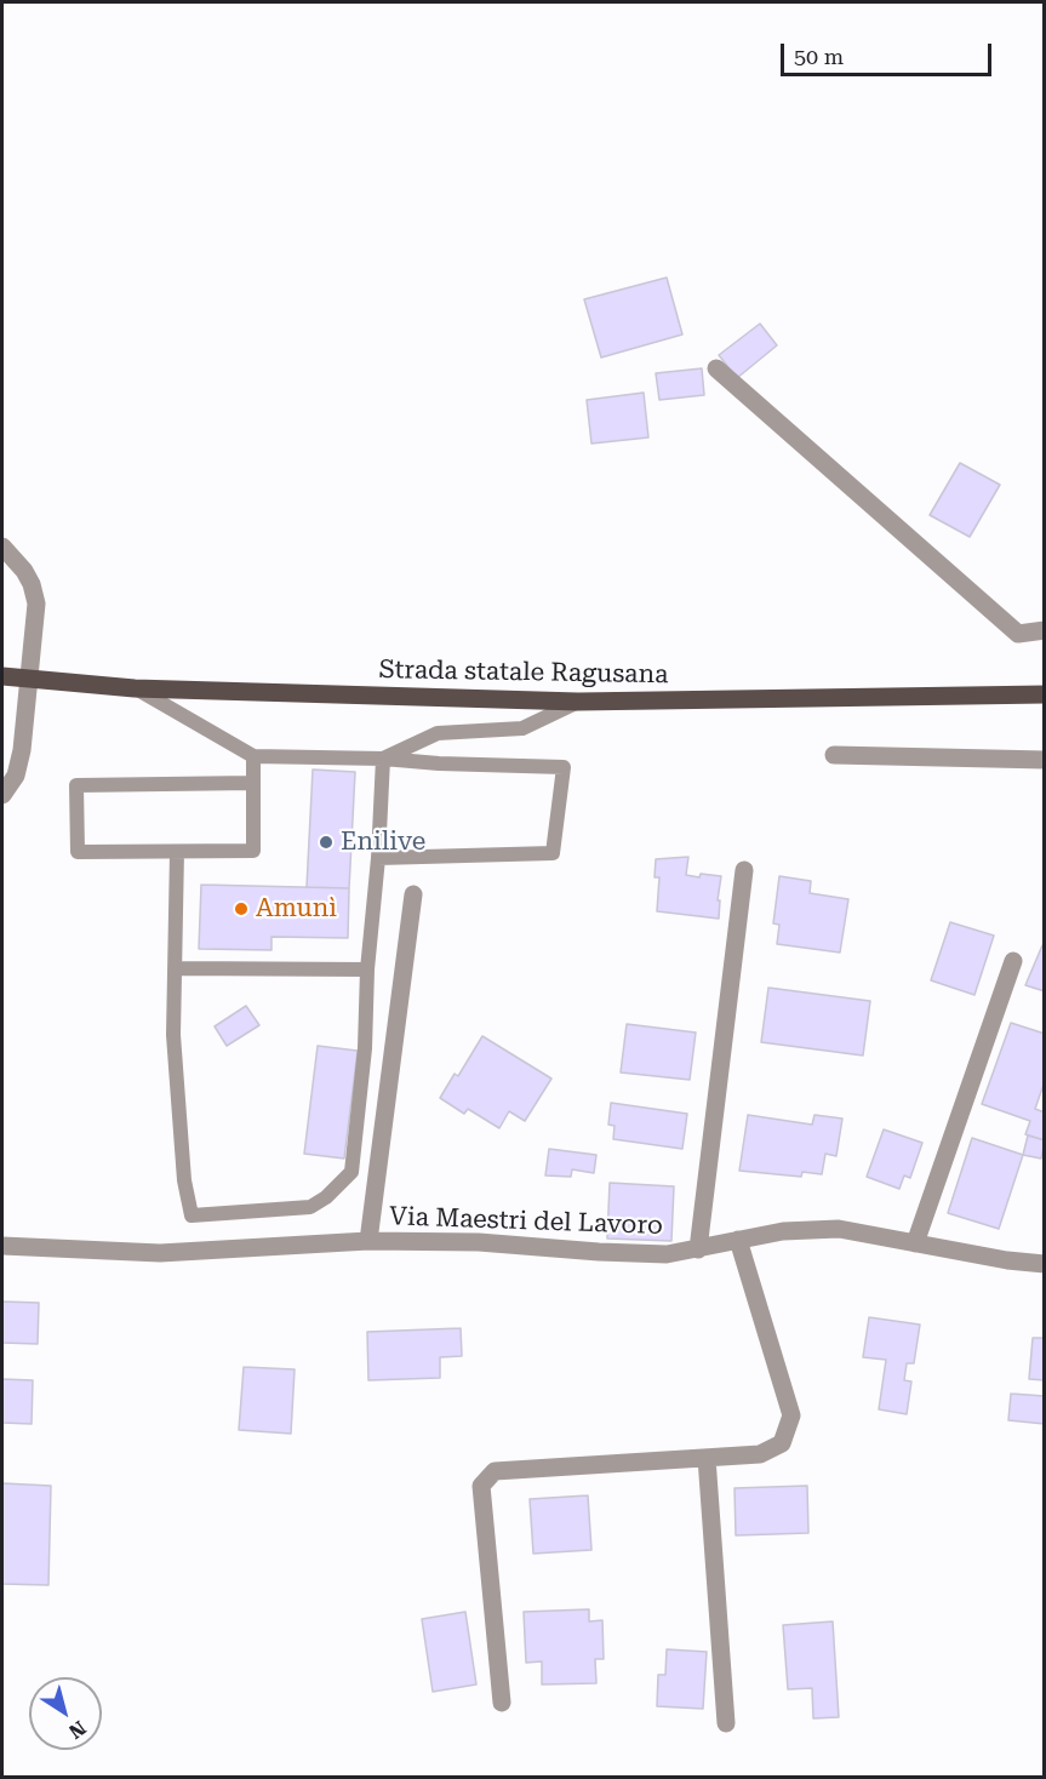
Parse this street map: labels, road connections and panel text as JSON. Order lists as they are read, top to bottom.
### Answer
{
  "streets": {
    "main road": ["Strada statale Ragusana"],
    "street": ["Via Maestri del Lavoro"]
  },
  "places": ["Enilive", "Amunì"],
  "scale_bar": "50 m",
  "north": "bottom right"
}
